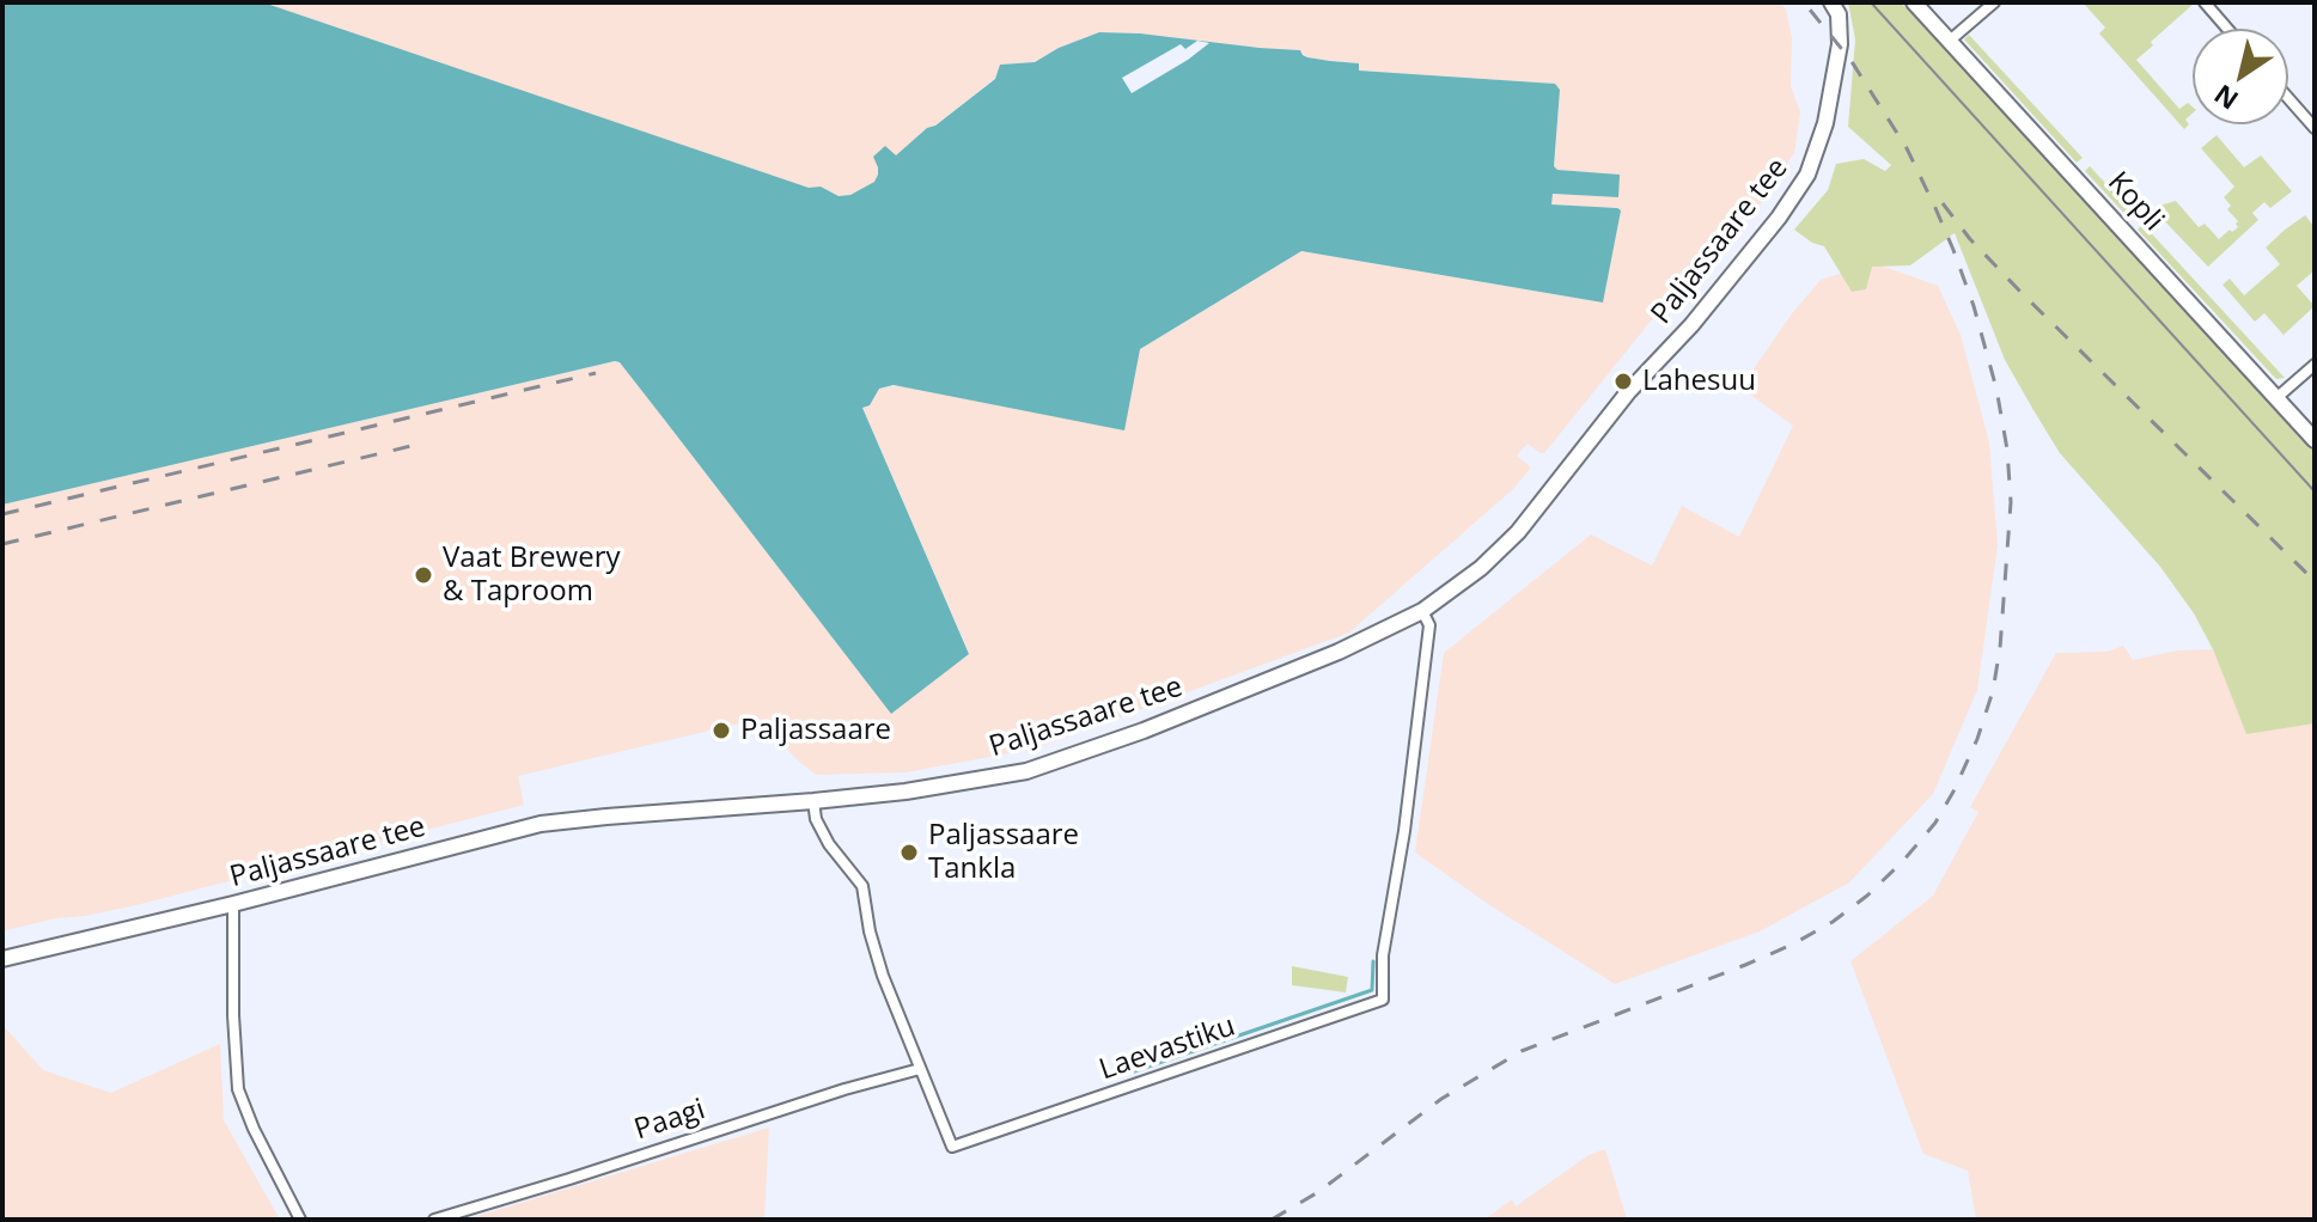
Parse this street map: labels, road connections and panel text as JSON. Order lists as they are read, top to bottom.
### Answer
{
  "streets": {
    "street": [
      "Kopli",
      "Paljassaare tee",
      "Laevastiku",
      "Paagi"
    ]
  },
  "crossings": [
    ["Paljassaare tee", "Laevastiku"],
    ["Laevastiku", "Paagi"]
  ],
  "places": [
    "Lahesuu",
    "Vaat Brewery & Taproom",
    "Paljassaare",
    "Paljassaare Tankla"
  ],
  "north": "bottom left"
}
